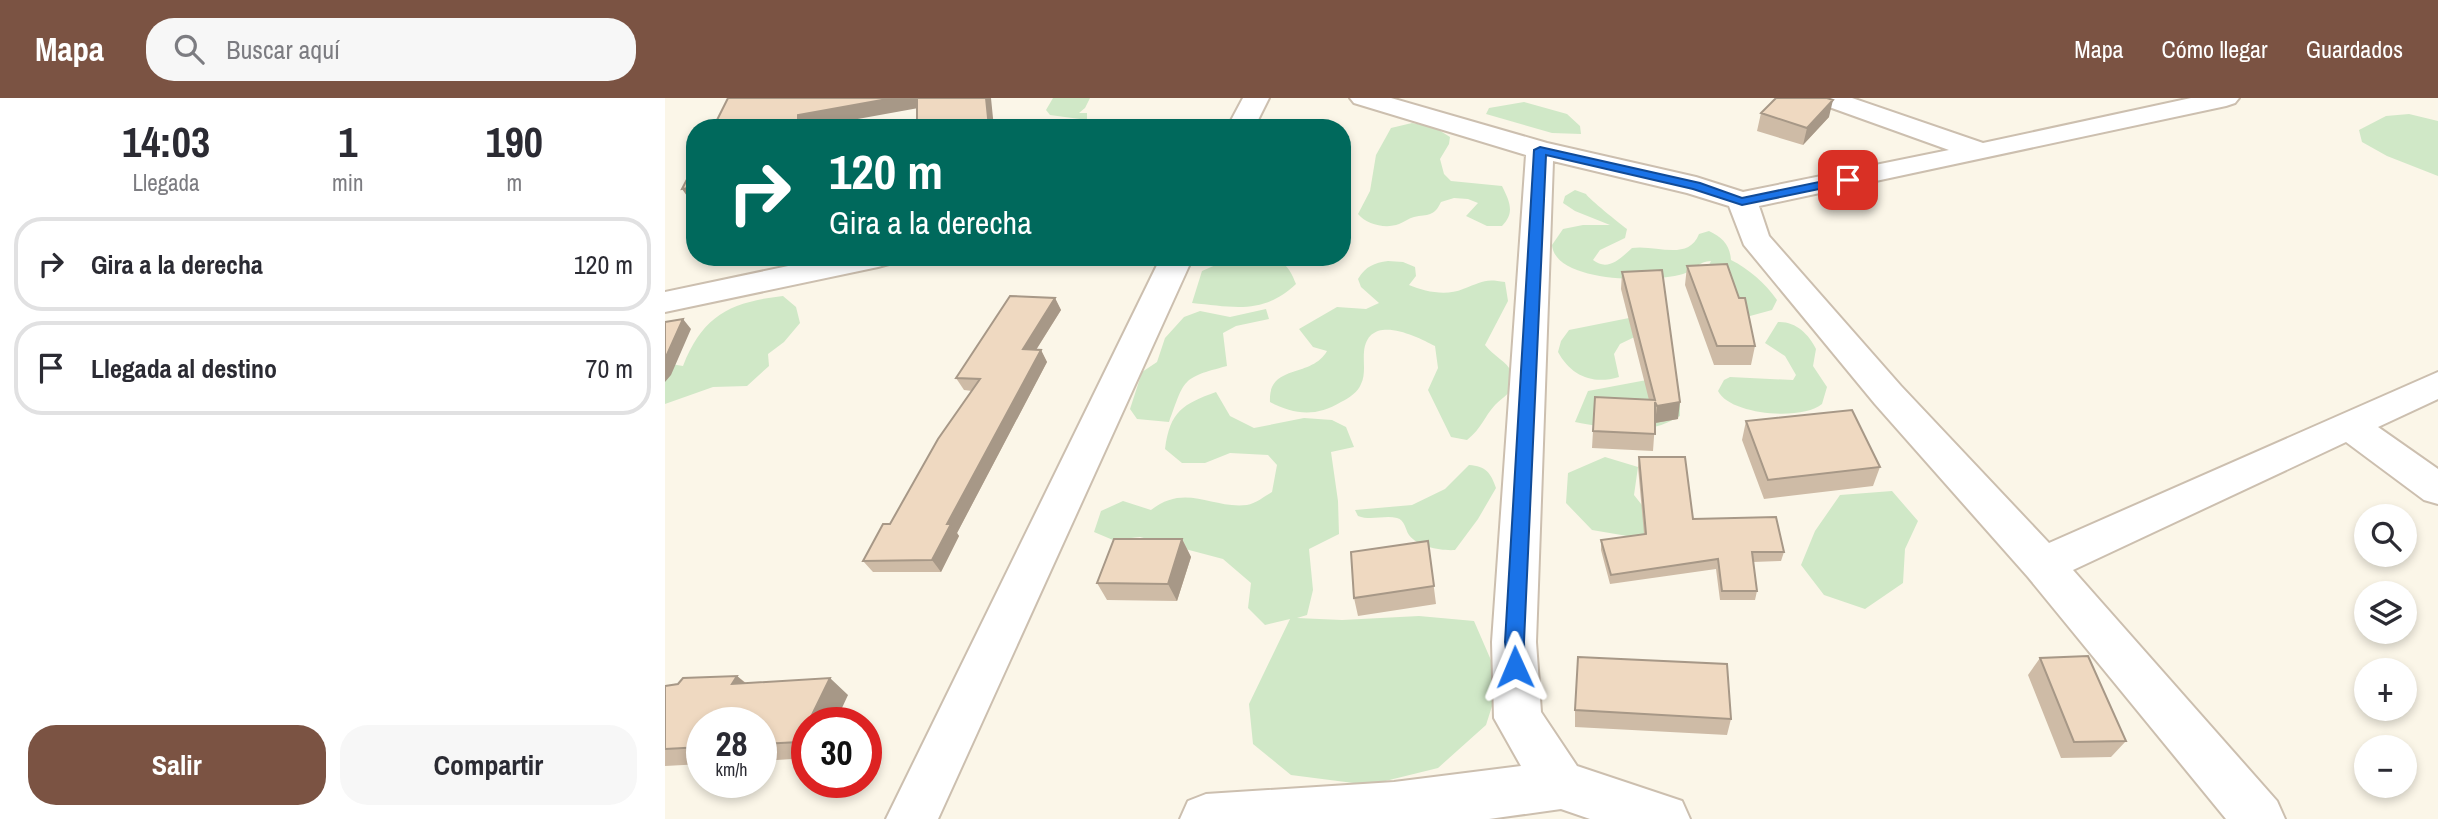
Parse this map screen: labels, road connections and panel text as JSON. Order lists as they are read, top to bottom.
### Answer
{
  "page": {
    "header": "Mapa",
    "search": "Buscar aquí",
    "nav": ["Mapa", "Cómo llegar", "Guardados"],
    "eta": [
      "14:03",
      "Llegada",
      "1",
      "min",
      "190",
      "m"
    ],
    "turn": ["120 m", "Gira a la derecha"],
    "list": [
      {
        "name": "Gira a la derecha",
        "value": "120 m"
      },
      {
        "name": "Llegada al destino",
        "value": "70 m"
      }
    ],
    "map_buttons": ["+", "−"],
    "speed": "28 km/h",
    "limit": "30",
    "buttons": ["Salir", "Compartir"]
  }
}
